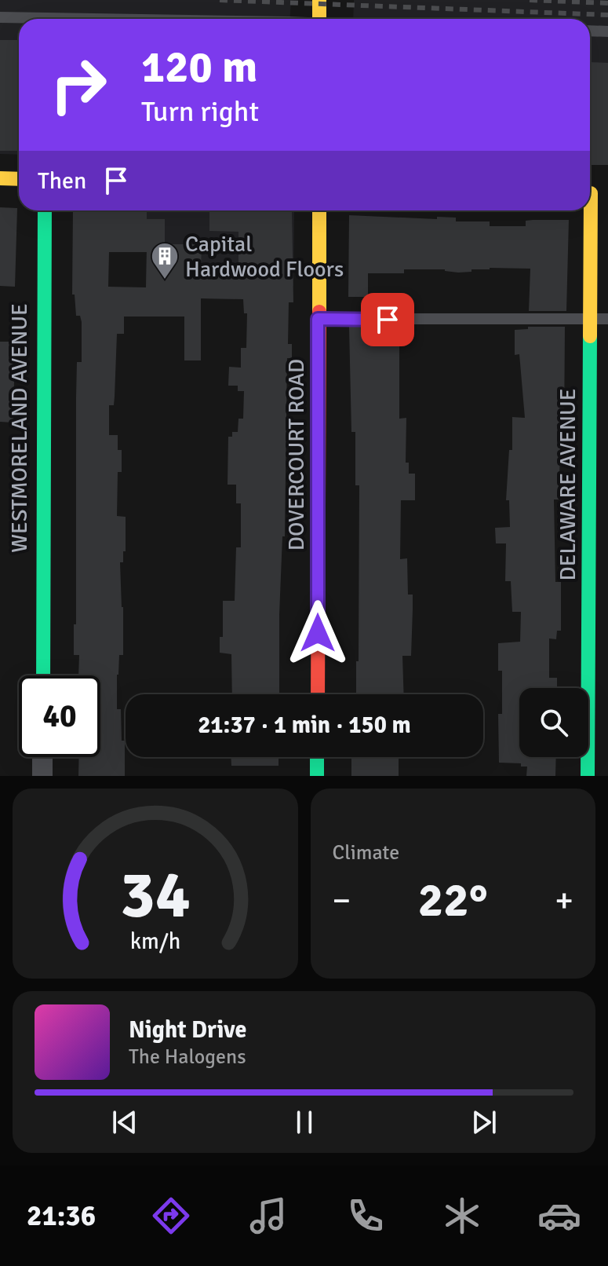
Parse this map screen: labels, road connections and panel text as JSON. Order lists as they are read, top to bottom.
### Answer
{
  "streets": {
    "street": ["WESTMORELAND AVENUE", "DOVERCOURT ROAD", "DELAWARE AVENUE"]
  },
  "places": {
    "building": ["Capital Hardwood Floors"]
  },
  "page": {
    "turn": ["120 m", "Turn right"],
    "then": "Then",
    "limit": "40",
    "trip": "21:37 · 1 min · 150 m",
    "tile": "Climate",
    "heat": ["−", "22°", "+"],
    "song": ["Night Drive", "The Halogens"],
    "tabs": "21:36",
    "gauge": ["34", "km/h"]
  }
}
